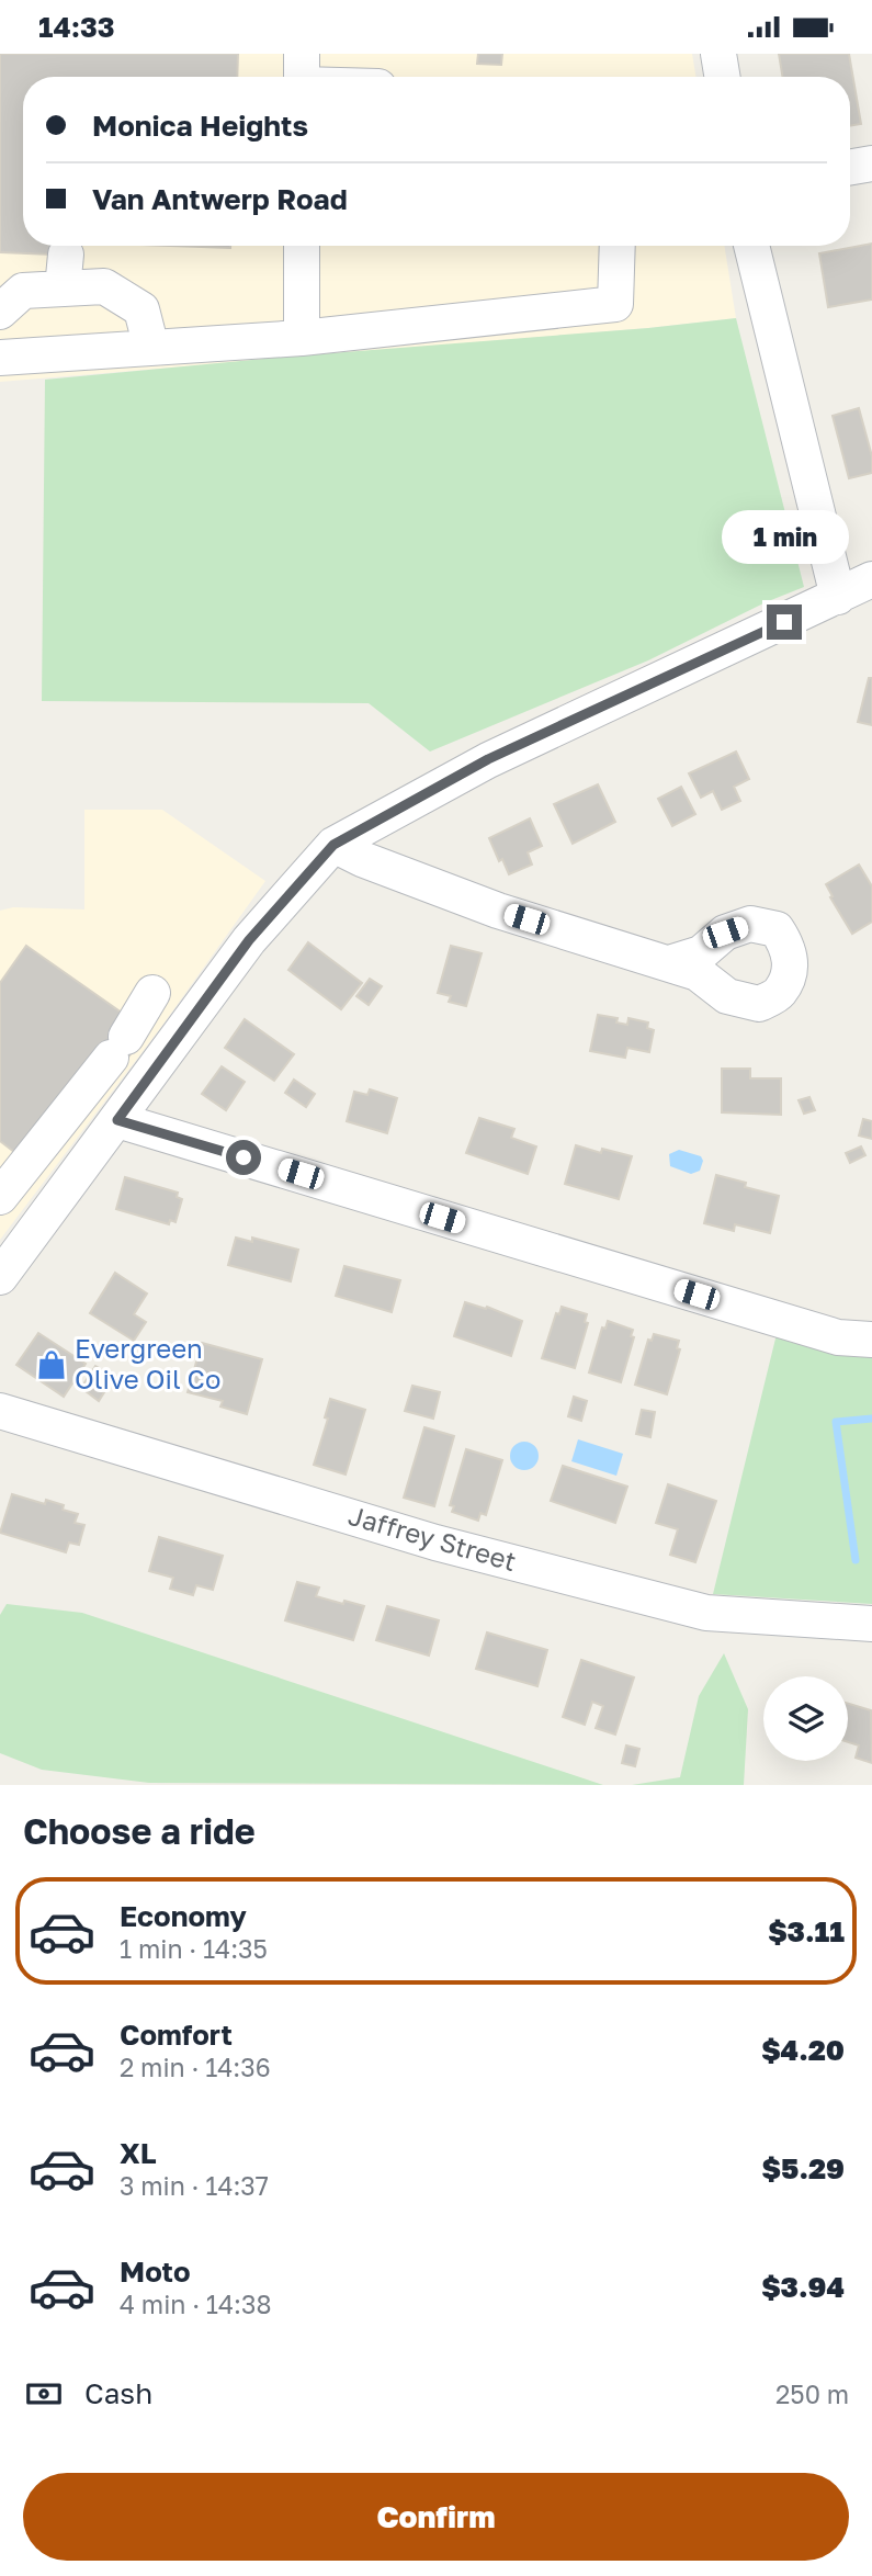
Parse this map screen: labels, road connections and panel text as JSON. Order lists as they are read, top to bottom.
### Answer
{
  "streets": {
    "street": ["Jaffrey Street"]
  },
  "places": {
    "shop": ["Evergreen Olive Oil Co"]
  },
  "page": {
    "status": "14:33",
    "banner": ["Monica Heights", "Van Antwerp Road"],
    "bubble": "1 min",
    "heading": "Choose a ride",
    "list": [
      {
        "name": "Economy",
        "note": "1 min · 14:35",
        "value": "$3.11"
      },
      {
        "name": "Comfort",
        "note": "2 min · 14:36",
        "value": "$4.20"
      },
      {
        "name": "XL",
        "note": "3 min · 14:37",
        "value": "$5.29"
      },
      {
        "name": "Moto",
        "note": "4 min · 14:38",
        "value": "$3.94"
      }
    ],
    "pay": ["Cash", "250 m"],
    "buttons": "Confirm"
  }
}
